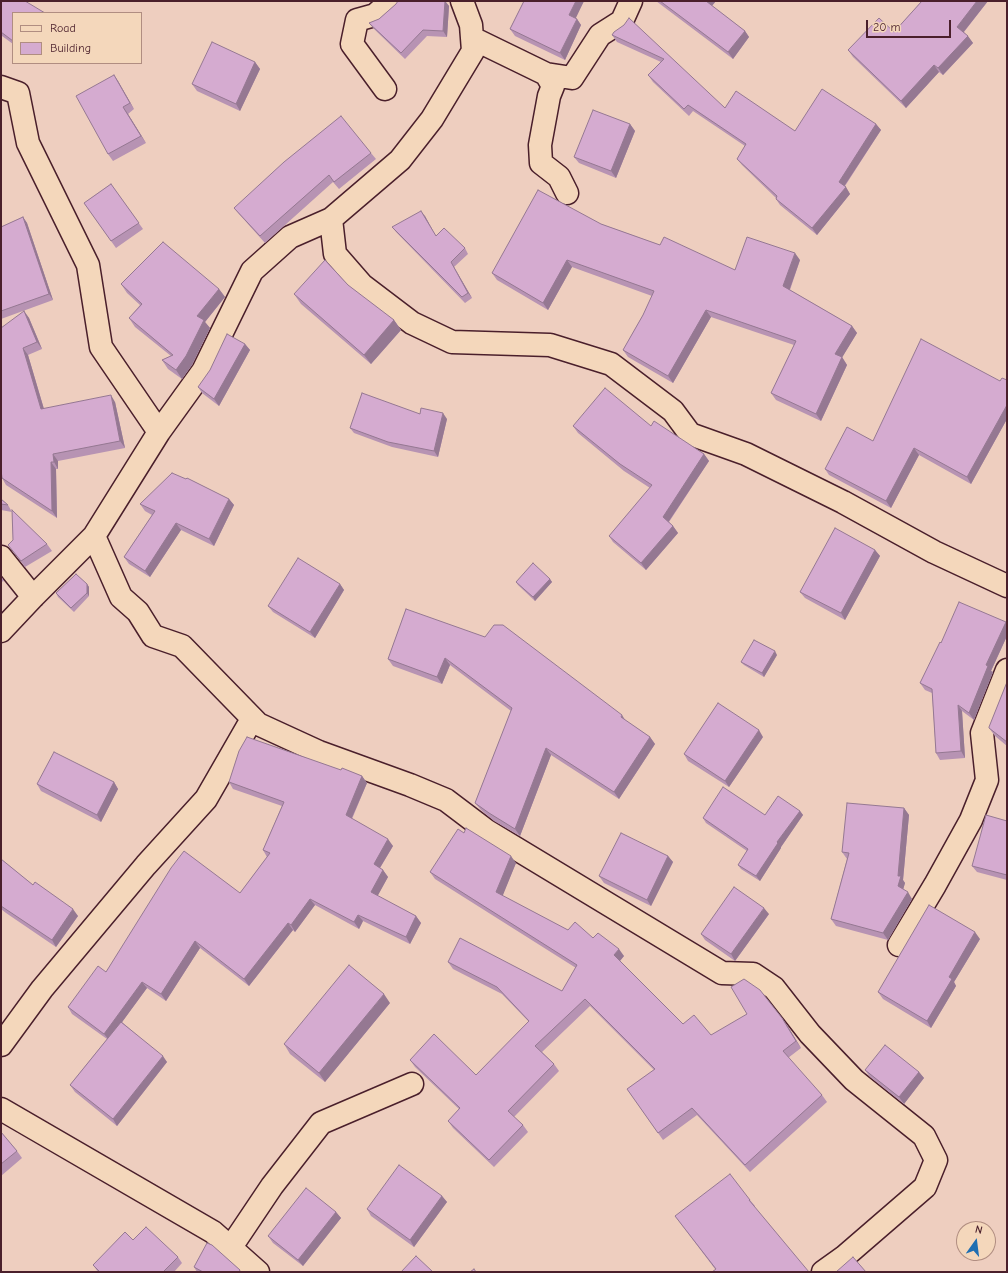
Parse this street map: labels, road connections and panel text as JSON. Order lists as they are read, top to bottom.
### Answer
{
  "legend": ["Road", "Building"],
  "scale_bar": "20 m",
  "north": "top"
}
